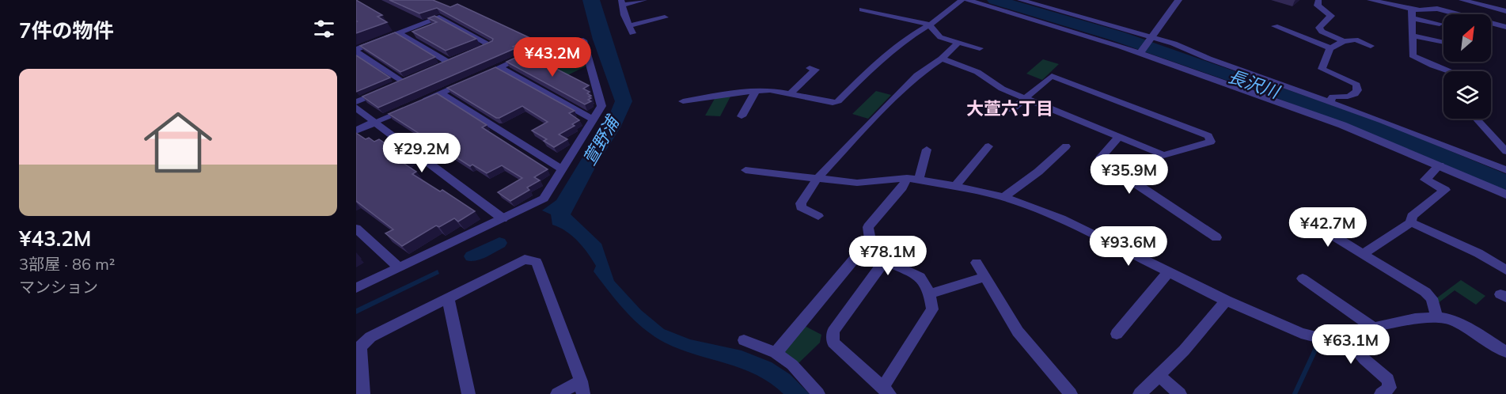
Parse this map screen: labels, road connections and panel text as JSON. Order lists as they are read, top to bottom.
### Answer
{
  "districts": ["大萱六丁目"],
  "water": ["長沢川", "萱野浦"],
  "north": "top right",
  "page": {
    "heading": "7件の物件",
    "price": [
      "¥43.2M",
      "¥29.2M",
      "¥35.9M",
      "¥42.7M",
      "¥93.6M",
      "¥78.1M",
      "¥63.1M"
    ],
    "list": [
      {
        "name": "¥43.2M",
        "note": "3部屋 · 86 m² · マンション"
      }
    ]
  }
}
